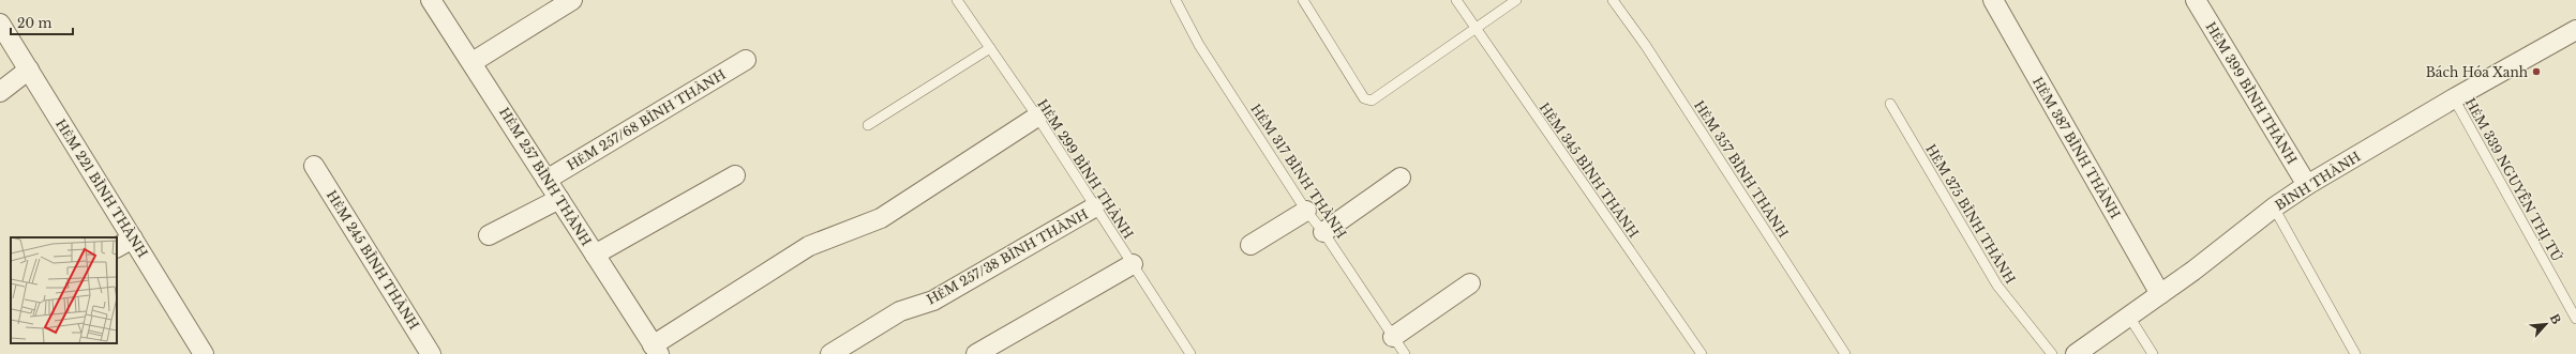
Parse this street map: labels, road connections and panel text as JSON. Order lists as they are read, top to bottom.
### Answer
{
  "streets": {
    "street": [
      "HẺM 399 BÌNH THÀNH",
      "HẺM 257/68 BÌNH THÀNH",
      "HẺM 387 BÌNH THÀNH",
      "HẺM 257 BÌNH THÀNH",
      "BÌNH THÀNH",
      "HẺM 221 BÌNH THÀNH",
      "HẺM 257/38 BÌNH THÀNH",
      "HẺM 245 BÌNH THÀNH"
    ],
    "lane": [
      "HẺM 299 BÌNH THÀNH",
      "HẺM 357 BÌNH THÀNH",
      "HẺM 345 BÌNH THÀNH",
      "HẺM 317 BÌNH THÀNH",
      "HẺM 339 NGUYỄN THỊ TÚ",
      "HẺM 375 BÌNH THÀNH"
    ]
  },
  "crossings": [
    ["HẺM 399 BÌNH THÀNH", "BÌNH THÀNH"],
    ["HẺM 257/68 BÌNH THÀNH", "HẺM 257 BÌNH THÀNH"],
    ["HẺM 387 BÌNH THÀNH", "BÌNH THÀNH"],
    ["HẺM 299 BÌNH THÀNH", "HẺM 257/38 BÌNH THÀNH"],
    ["HẺM 339 NGUYỄN THỊ TÚ", "BÌNH THÀNH"]
  ],
  "places": ["Bách Hóa Xanh"],
  "scale_bar": "20 m",
  "north": "top right"
}
